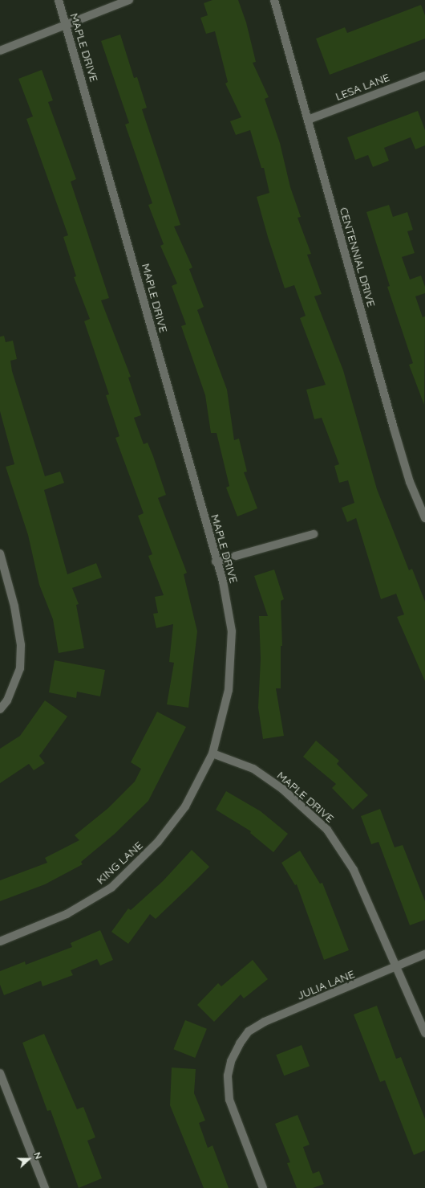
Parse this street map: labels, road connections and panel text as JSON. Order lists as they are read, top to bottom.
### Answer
{
  "streets": {
    "street": [
      "MAPLE DRIVE",
      "LESA LANE",
      "CENTENNIAL DRIVE",
      "KING LANE",
      "JULIA LANE"
    ]
  },
  "crossings": [
    ["MAPLE DRIVE", "KING LANE"],
    ["MAPLE DRIVE", "JULIA LANE"],
    ["LESA LANE", "CENTENNIAL DRIVE"]
  ],
  "north": "right"
}
